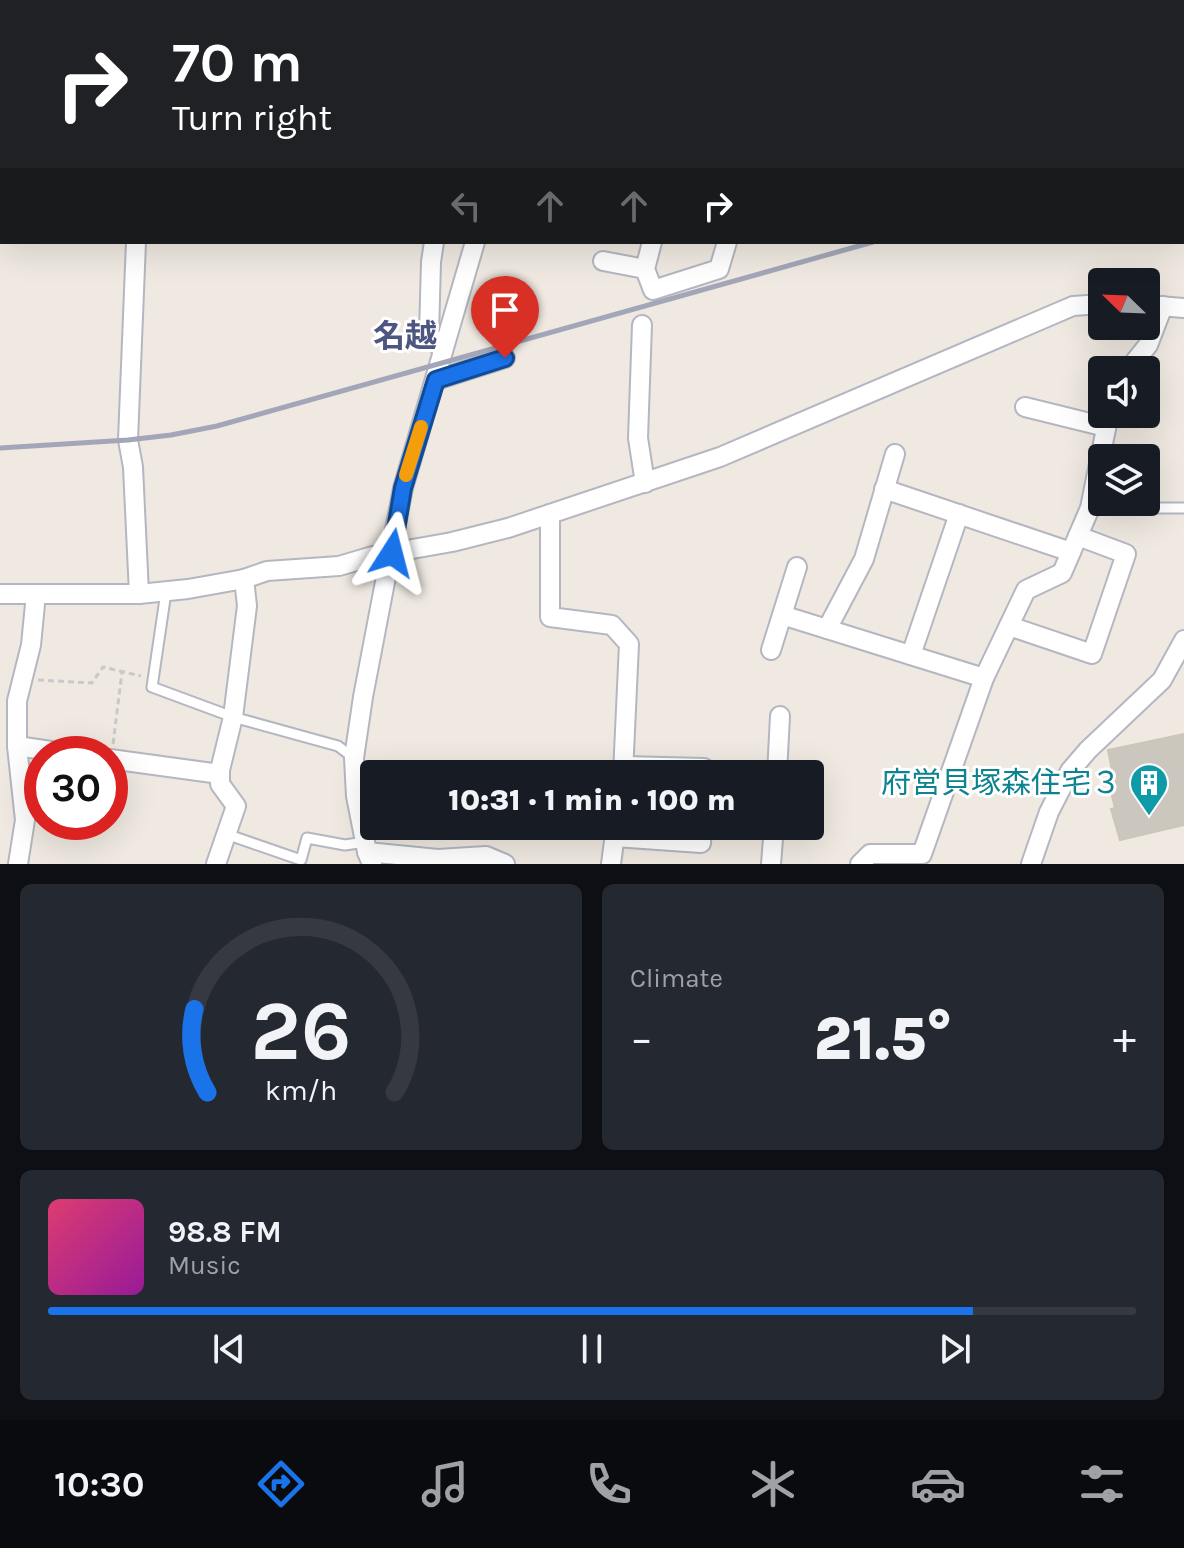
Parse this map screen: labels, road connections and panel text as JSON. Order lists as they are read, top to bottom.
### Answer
{
  "districts": ["名越"],
  "places": {
    "building": ["府営貝塚森住宅３"]
  },
  "north": "top left",
  "page": {
    "turn": ["70 m", "Turn right"],
    "limit": "30",
    "trip": "10:31 · 1 min · 100 m",
    "tile": "Climate",
    "heat": ["−", "21.5°", "+"],
    "song": ["98.8 FM", "Music"],
    "tabs": "10:30",
    "gauge": ["26", "km/h"]
  }
}
